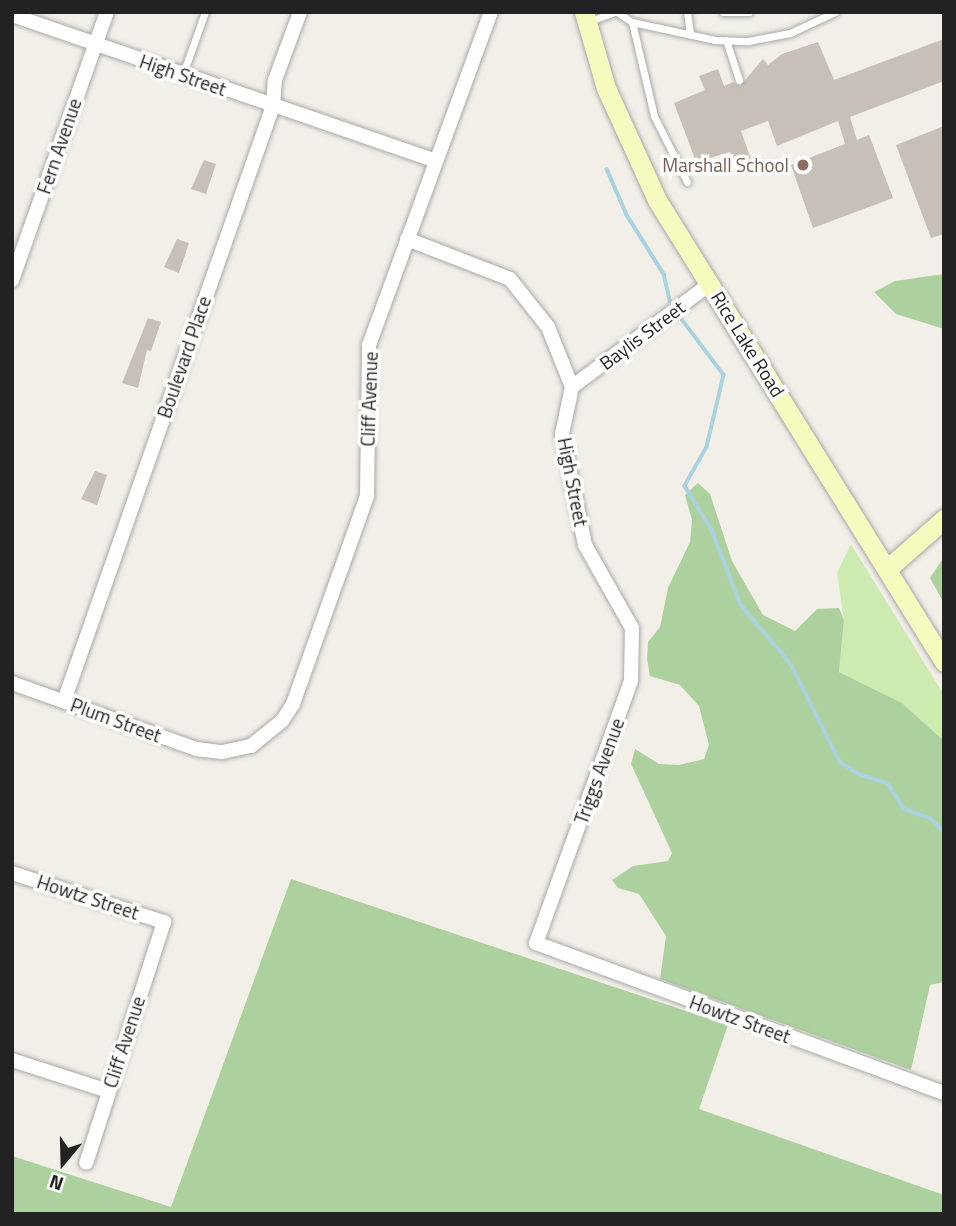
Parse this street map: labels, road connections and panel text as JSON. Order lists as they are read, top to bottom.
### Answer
{
  "streets": {
    "main road": ["Rice Lake Road"],
    "street": [
      "High Street",
      "Fern Avenue",
      "Baylis Street",
      "Boulevard Place",
      "Cliff Avenue",
      "Plum Street",
      "Triggs Avenue",
      "Howtz Street"
    ]
  },
  "crossings": [
    ["High Street", "Fern Avenue"],
    ["High Street", "Baylis Street"],
    ["High Street", "Boulevard Place"],
    ["High Street", "Cliff Avenue"],
    ["High Street", "Triggs Avenue"],
    ["Baylis Street", "Rice Lake Road"],
    ["Boulevard Place", "Plum Street"],
    ["Cliff Avenue", "Plum Street"],
    ["Cliff Avenue", "Howtz Street"],
    ["Triggs Avenue", "Howtz Street"]
  ],
  "places": ["Marshall School"],
  "north": "bottom"
}
